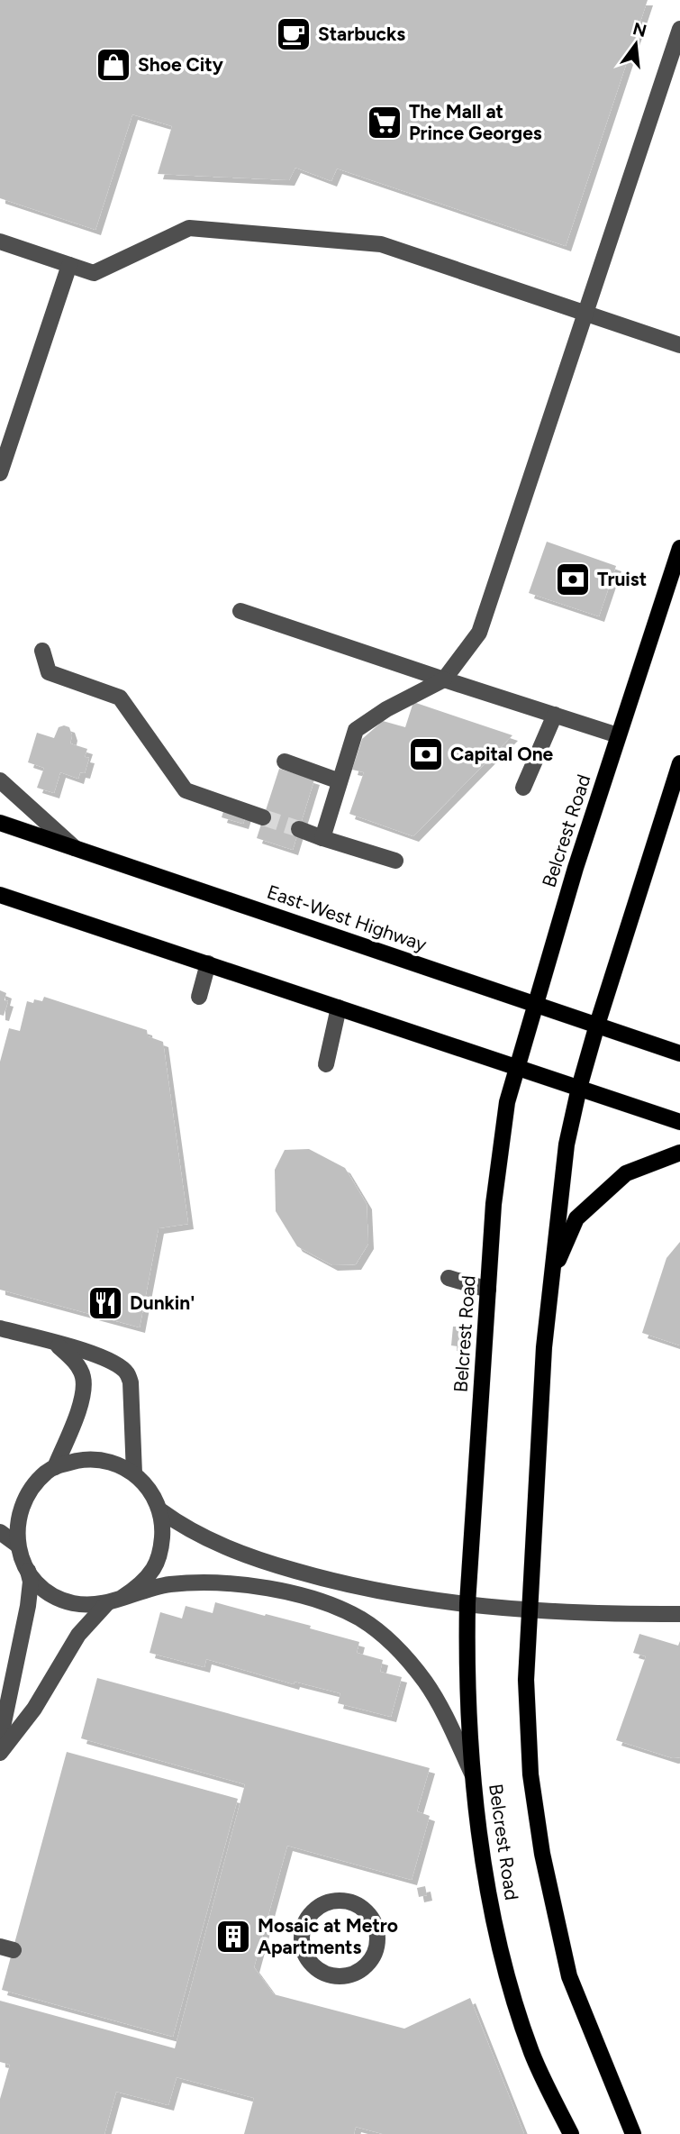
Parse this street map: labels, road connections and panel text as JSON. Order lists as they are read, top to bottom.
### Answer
{
  "streets": {
    "main road": ["Belcrest Road", "East-West Highway"]
  },
  "crossings": [
    ["Belcrest Road", "East-West Highway"]
  ],
  "places": {
    "cafe": ["Starbucks"],
    "shop": ["Shoe City"],
    "supermarket": ["The Mall at Prince Georges"],
    "bank": ["Truist", "Capital One"],
    "restaurant": ["Dunkin'"],
    "building": ["Mosaic at Metro Apartments"]
  },
  "north": "top"
}
